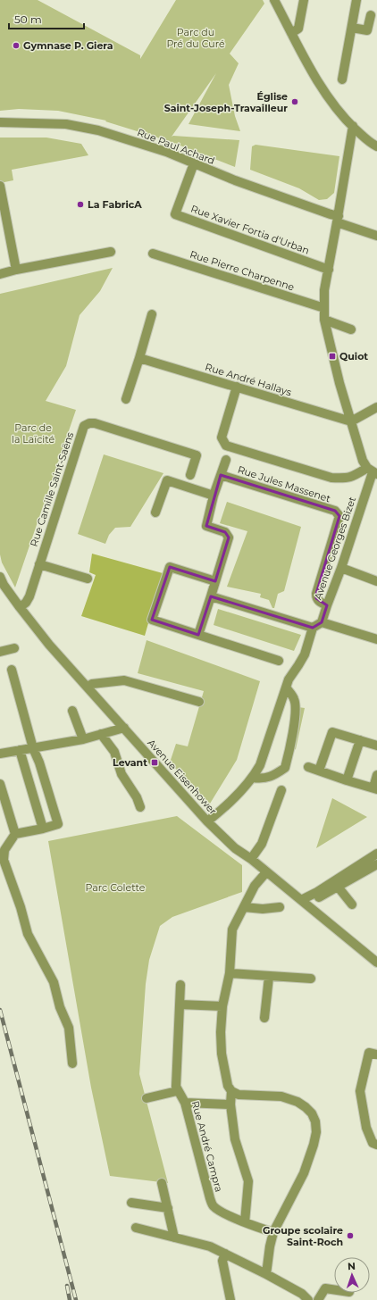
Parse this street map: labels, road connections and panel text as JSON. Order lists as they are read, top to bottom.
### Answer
{
  "streets": {
    "street": [
      "Rue Paul Achard",
      "Rue Xavier Fortia d'Urban",
      "Rue Pierre Charpenne",
      "Rue André Hallays",
      "Rue Jules Massenet",
      "Rue Camille Saint-Saëns",
      "Avenue Georges Bizet",
      "Avenue Eisenhower",
      "Rue André Campra"
    ]
  },
  "crossings": [
    ["Rue Paul Achard", "Rue Xavier Fortia d'Urban"],
    ["Rue Jules Massenet", "Avenue Georges Bizet"],
    ["Rue Camille Saint-Saëns", "Avenue Eisenhower"]
  ],
  "parks": ["Parc du Pré du Curé", "Parc de la Laïcité", "Parc Colette"],
  "places": {
    "other": [
      "Gymnase P. Giera",
      "Église Saint-Joseph-Travailleur",
      "La FabricA",
      "Groupe scolaire Saint-Roch"
    ],
    "transit": ["Quiot", "Levant"]
  },
  "scale_bar": "50 m",
  "north": "top"
}
